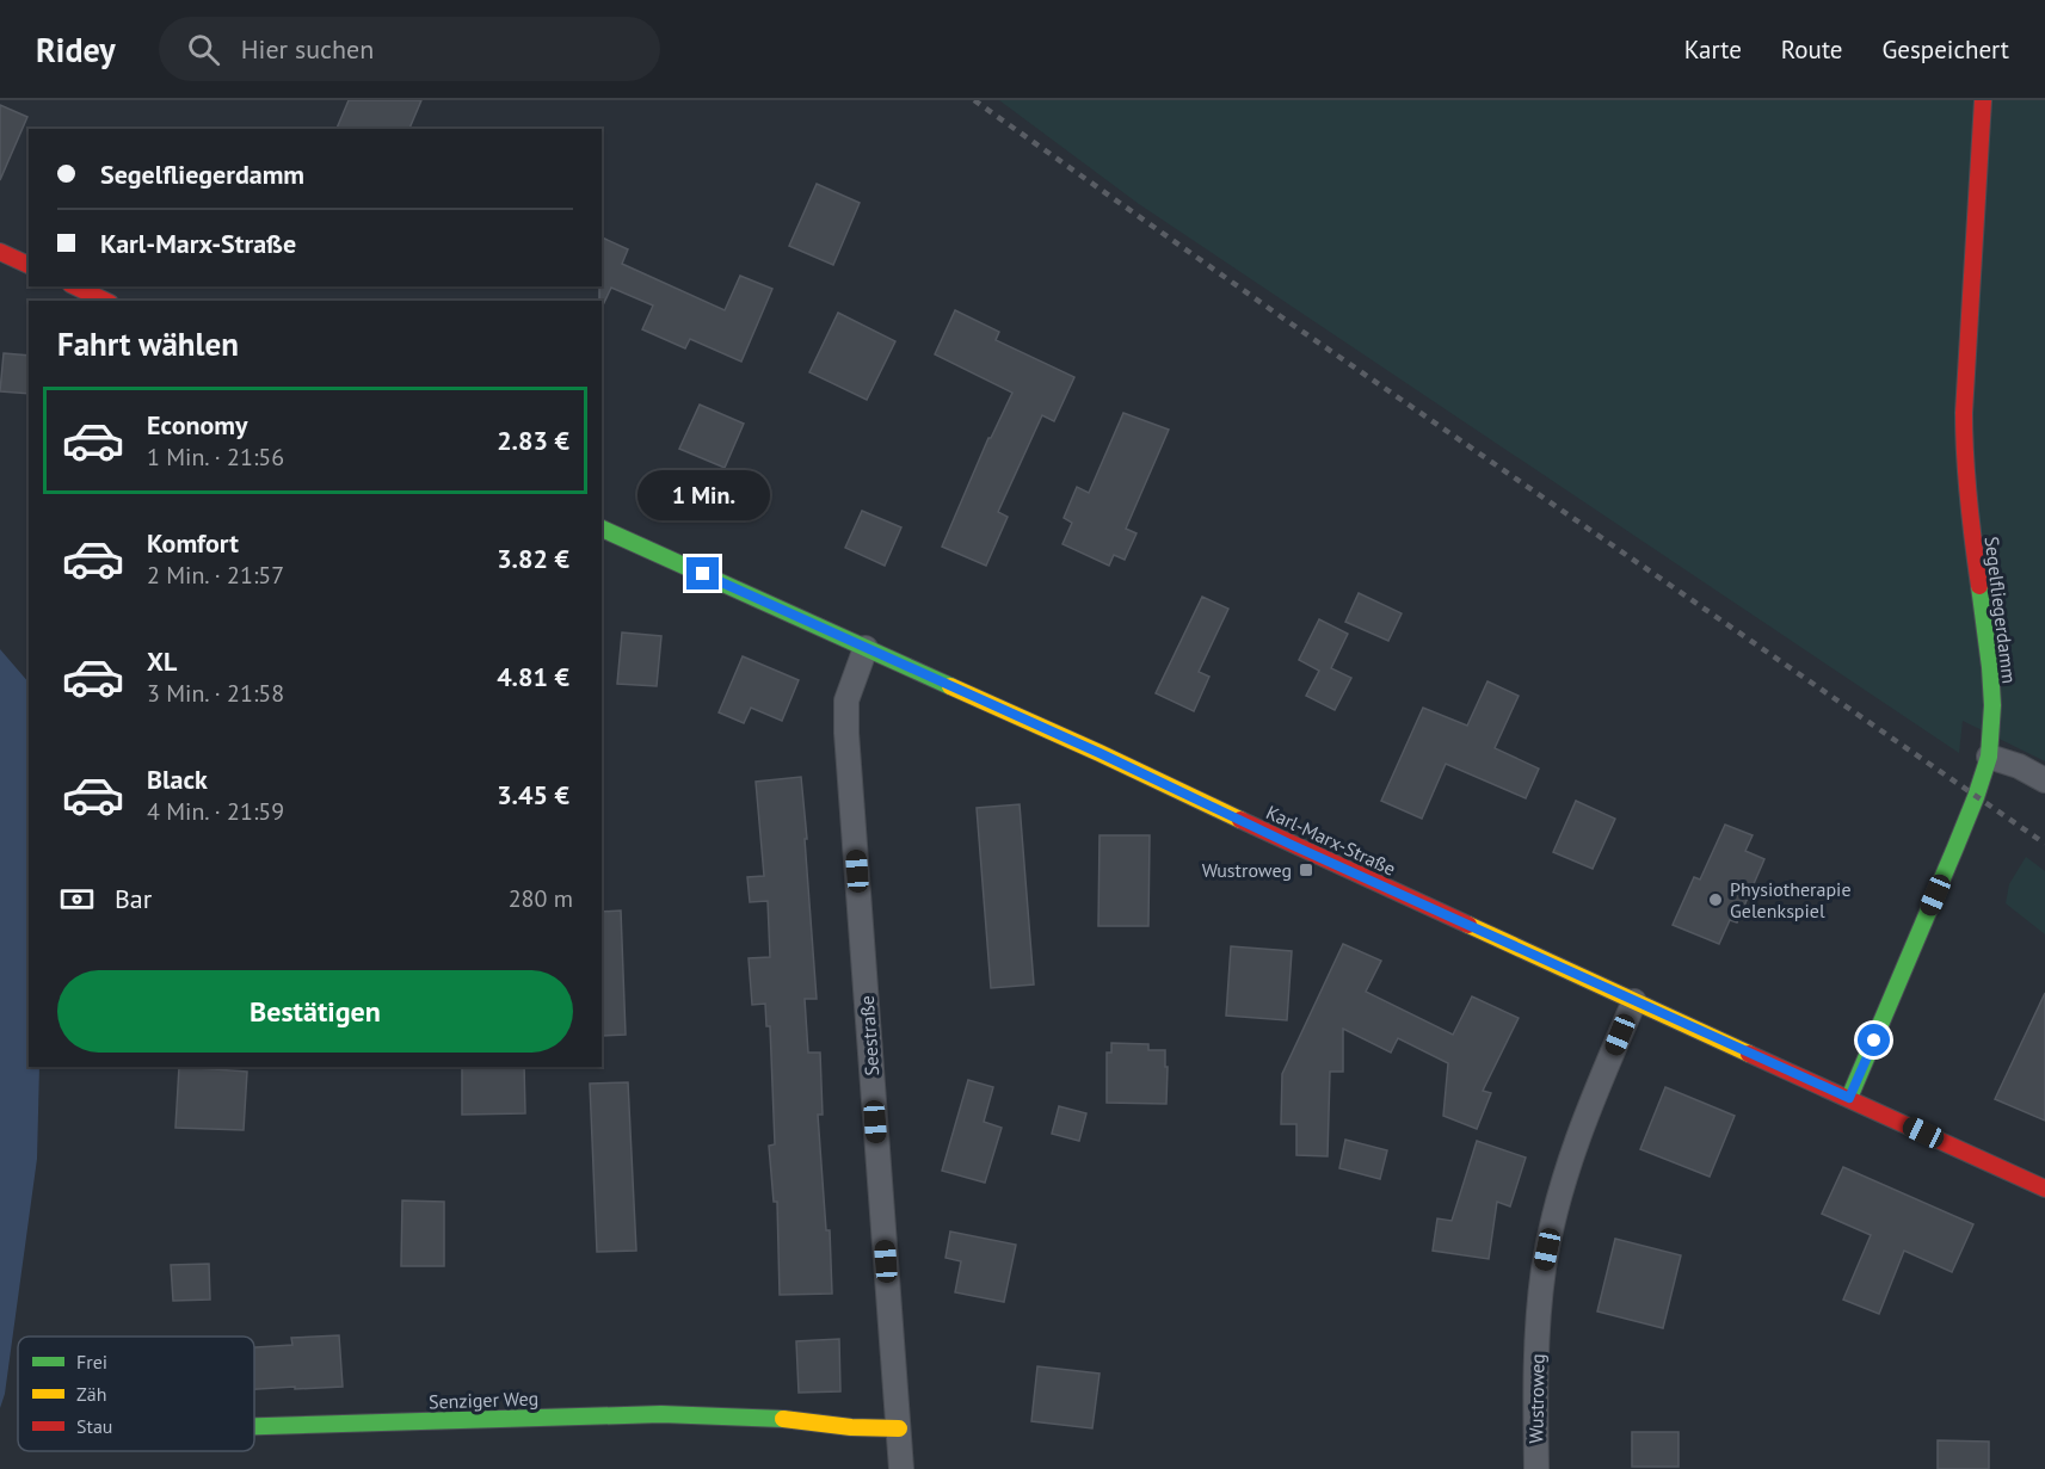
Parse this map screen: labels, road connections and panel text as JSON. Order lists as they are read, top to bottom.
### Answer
{
  "streets": {
    "street": [
      "Segelfliegerdamm",
      "Karl-Marx-Straße",
      "Seestraße",
      "Wustroweg",
      "Senziger Weg"
    ]
  },
  "crossings": [
    ["Segelfliegerdamm", "Karl-Marx-Straße"],
    ["Karl-Marx-Straße", "Seestraße"],
    ["Karl-Marx-Straße", "Wustroweg"],
    ["Seestraße", "Senziger Weg"]
  ],
  "places": {
    "transit": ["Wustroweg"],
    "other": ["Physiotherapie Gelenkspiel"]
  },
  "legend": ["Frei", "Zäh", "Stau"],
  "page": {
    "header": "Ridey",
    "search": "Hier suchen",
    "nav": ["Karte", "Route", "Gespeichert"],
    "banner": ["Segelfliegerdamm", "Karl-Marx-Straße"],
    "heading": "Fahrt wählen",
    "list": [
      {
        "name": "Economy",
        "note": "1 Min. · 21:56",
        "value": "2.83 €"
      },
      {
        "name": "Komfort",
        "note": "2 Min. · 21:57",
        "value": "3.82 €"
      },
      {
        "name": "XL",
        "note": "3 Min. · 21:58",
        "value": "4.81 €"
      },
      {
        "name": "Black",
        "note": "4 Min. · 21:59",
        "value": "3.45 €"
      }
    ],
    "bubble": "1 Min.",
    "pay": ["Bar", "280 m"],
    "buttons": "Bestätigen"
  }
}
